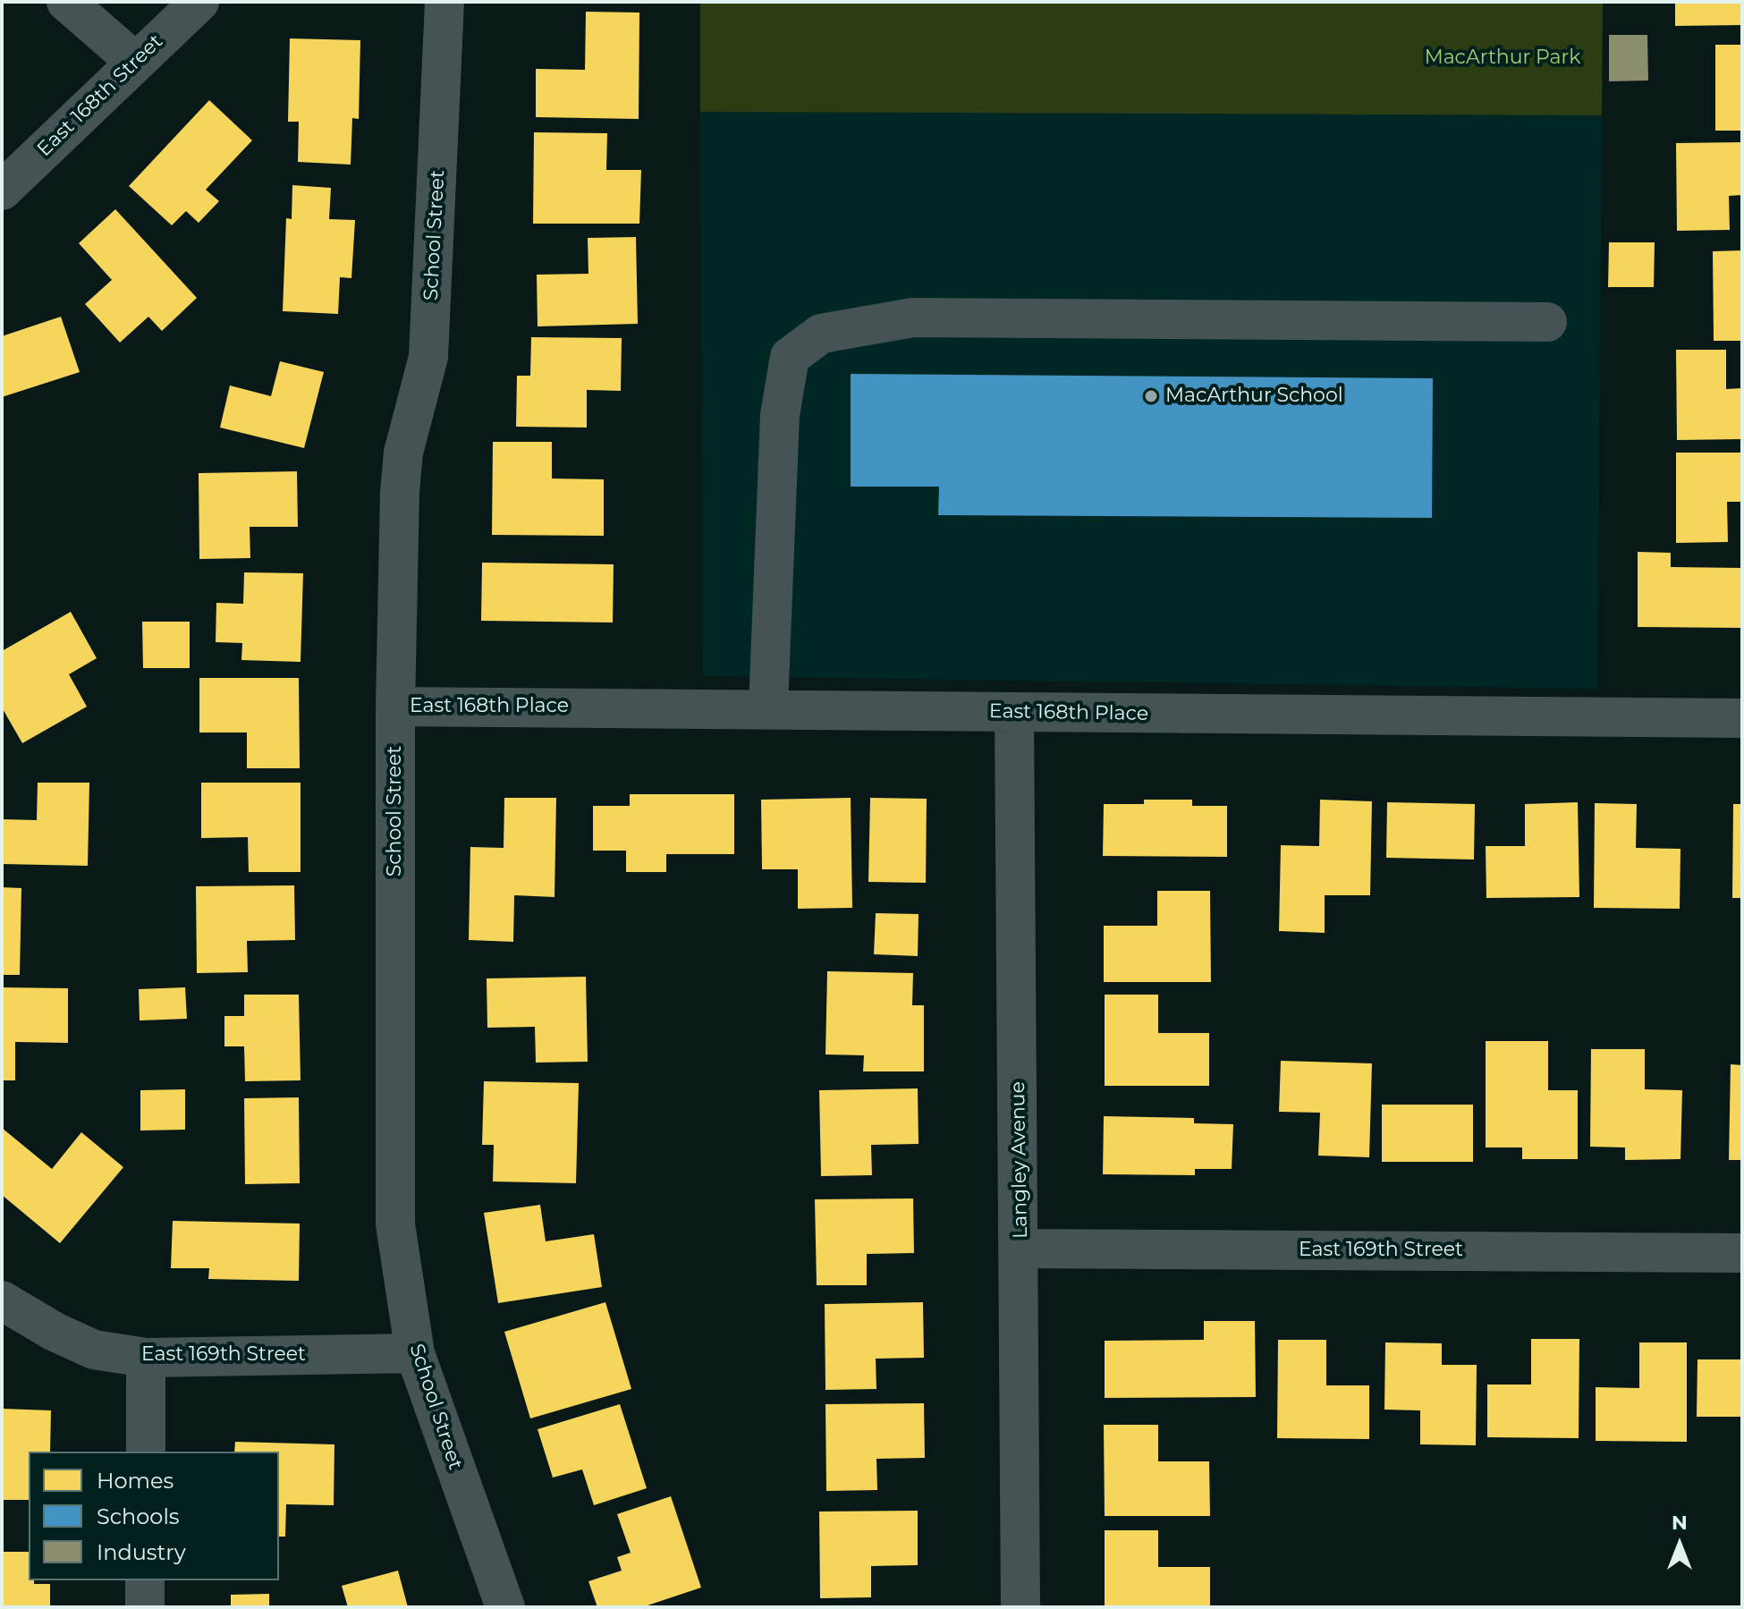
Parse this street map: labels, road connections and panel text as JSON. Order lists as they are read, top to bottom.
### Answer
{
  "streets": {
    "street": [
      "East 168th Street",
      "School Street",
      "East 168th Place",
      "Langley Avenue",
      "East 169th Street"
    ]
  },
  "crossings": [
    ["School Street", "East 168th Place"],
    ["School Street", "East 169th Street"],
    ["East 168th Place", "Langley Avenue"],
    ["Langley Avenue", "East 169th Street"]
  ],
  "parks": ["MacArthur Park"],
  "places": ["MacArthur School"],
  "legend": ["Homes", "Schools", "Industry"],
  "north": "top"
}
